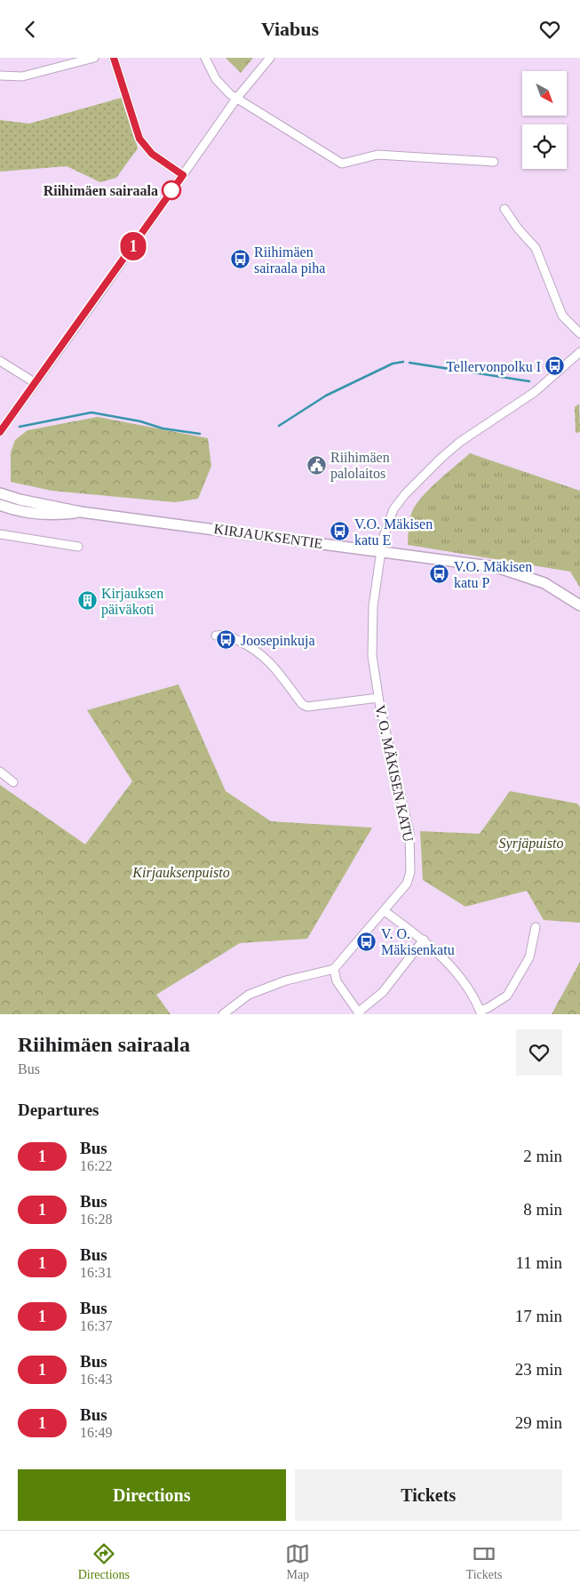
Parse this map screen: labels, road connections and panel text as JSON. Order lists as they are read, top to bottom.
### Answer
{
  "streets": {
    "street": ["KIRJAUKSENTIE", "V. O. MÄKISEN KATU"]
  },
  "crossings": [
    ["KIRJAUKSENTIE", "V. O. MÄKISEN KATU"]
  ],
  "parks": ["Syrjäpuisto", "Kirjauksenpuisto"],
  "places": {
    "other": ["Riihimäen sairaala"],
    "bus stop": [
      "Riihimäen sairaala piha",
      "Tellervonpolku I",
      "V.O. Mäkisen katu E",
      "V.O. Mäkisen katu P",
      "Joosepinkuja",
      "V. O. Mäkisenkatu"
    ],
    "public building": ["Riihimäen palolaitos"],
    "building": ["Kirjauksen päiväkoti"]
  },
  "lines": ["bus line 1"],
  "north": "bottom right",
  "page": {
    "header": "Viabus",
    "on_map": "1",
    "heading": [
      ["Riihimäen sairaala", "Bus"],
      "Departures"
    ],
    "list": [
      {
        "mark": "1",
        "name": "Bus",
        "note": "16:22",
        "value": "2 min"
      },
      {
        "mark": "1",
        "name": "Bus",
        "note": "16:28",
        "value": "8 min"
      },
      {
        "mark": "1",
        "name": "Bus",
        "note": "16:31",
        "value": "11 min"
      },
      {
        "mark": "1",
        "name": "Bus",
        "note": "16:37",
        "value": "17 min"
      },
      {
        "mark": "1",
        "name": "Bus",
        "note": "16:43",
        "value": "23 min"
      },
      {
        "mark": "1",
        "name": "Bus",
        "note": "16:49",
        "value": "29 min"
      }
    ],
    "buttons": ["Directions", "Tickets"],
    "tabs": ["Directions", "Map", "Tickets"]
  }
}
